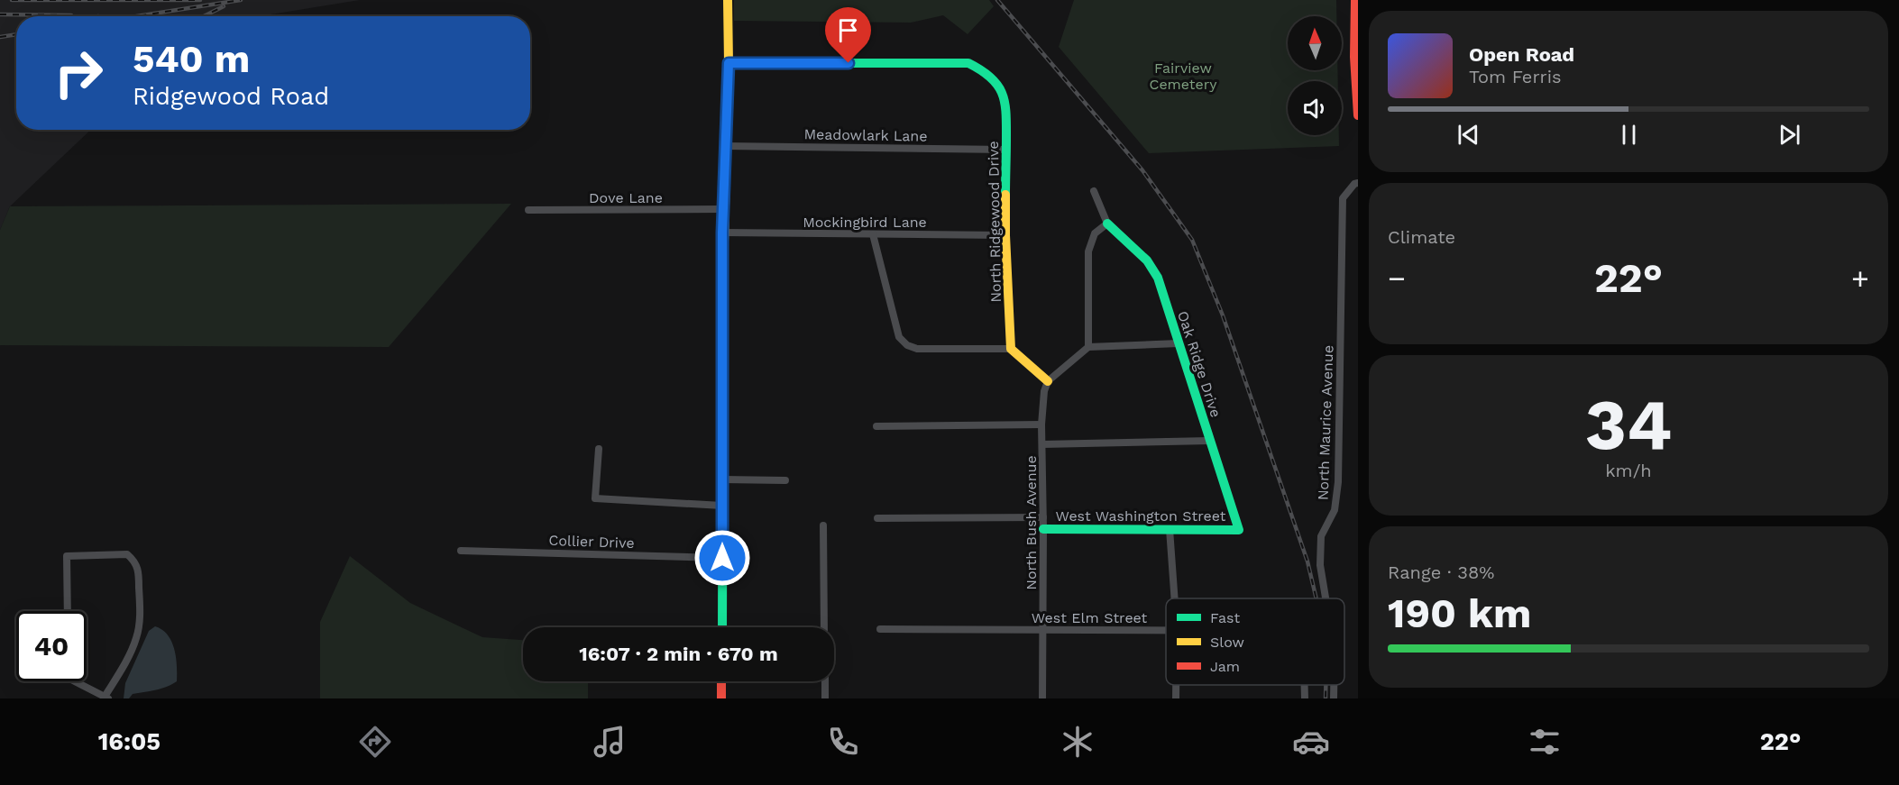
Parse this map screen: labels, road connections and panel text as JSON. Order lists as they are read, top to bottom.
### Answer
{
  "streets": {
    "street": [
      "Meadowlark Lane",
      "Dove Lane",
      "Mockingbird Lane",
      "North Ridgewood Drive",
      "Oak Ridge Drive",
      "North Maurice Avenue",
      "West Washington Street",
      "North Bush Avenue",
      "Collier Drive",
      "West Elm Street"
    ]
  },
  "crossings": [
    ["Meadowlark Lane", "North Ridgewood Drive"],
    ["Mockingbird Lane", "North Ridgewood Drive"],
    ["Oak Ridge Drive", "West Washington Street"],
    ["West Washington Street", "North Bush Avenue"],
    ["North Bush Avenue", "West Elm Street"]
  ],
  "parks": ["Fairview Cemetery"],
  "legend": ["Fast", "Slow", "Jam"],
  "north": "top",
  "page": {
    "turn": ["540 m", "Ridgewood Road"],
    "song": ["Open Road", "Tom Ferris"],
    "tile": [
      "Climate",
      ["34", "km/h"],
      ["Range · 38%", "190 km"]
    ],
    "heat": ["−", "22°", "+"],
    "limit": "40",
    "trip": "16:07 · 2 min · 670 m",
    "tabs": ["16:05", "22°"]
  }
}
